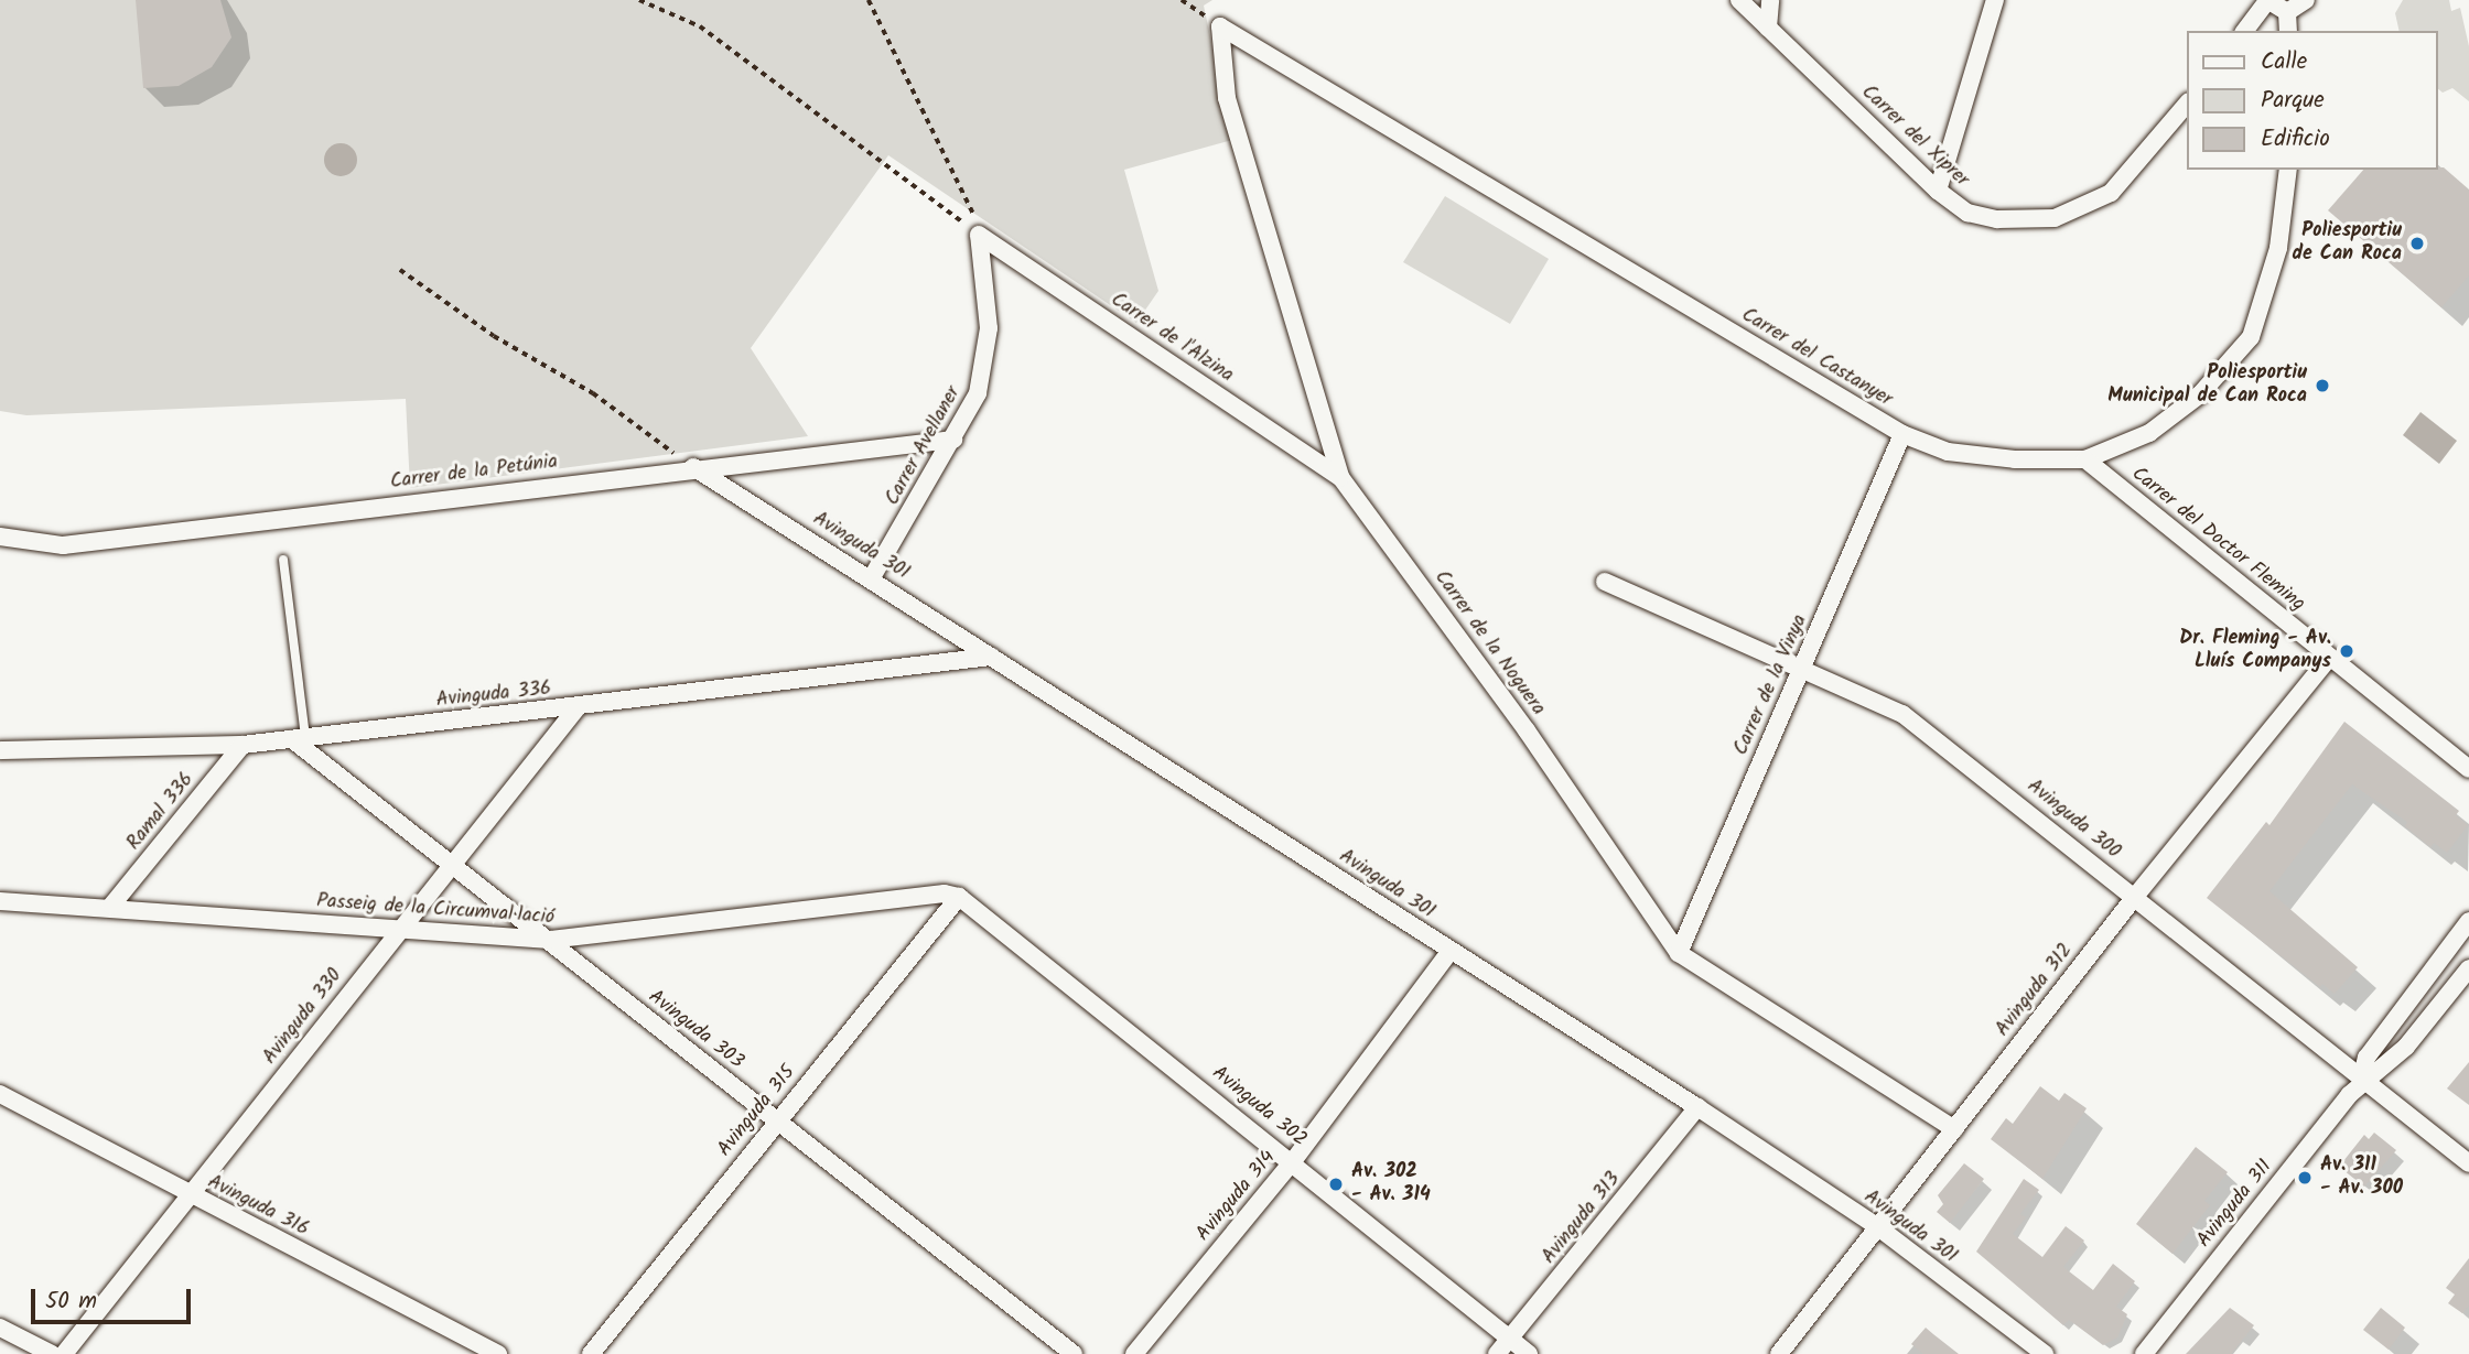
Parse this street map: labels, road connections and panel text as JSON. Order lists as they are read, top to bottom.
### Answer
{
  "streets": {
    "street": [
      "Carrer del Xiprer",
      "Carrer de l'Alzina",
      "Carrer del Castanyer",
      "Carrer Avellaner",
      "Carrer de la Petúnia",
      "Carrer del Doctor Fleming",
      "Avinguda 301",
      "Carrer de la Noguera",
      "Carrer de la Vinya",
      "Avinguda 336",
      "Ramal 336",
      "Avinguda 300",
      "Passeig de la Circumval·lació",
      "Avinguda 312",
      "Avinguda 330",
      "Avinguda 303",
      "Avinguda 302",
      "Avinguda 315",
      "Avinguda 314",
      "Avinguda 311",
      "Avinguda 316",
      "Avinguda 313"
    ]
  },
  "crossings": [
    ["Carrer de l'Alzina", "Carrer Avellaner"],
    ["Carrer de l'Alzina", "Carrer de la Noguera"],
    ["Carrer del Castanyer", "Carrer del Doctor Fleming"],
    ["Carrer del Castanyer", "Carrer de la Noguera"],
    ["Carrer del Castanyer", "Carrer de la Vinya"],
    ["Carrer Avellaner", "Carrer de la Petúnia"],
    ["Carrer Avellaner", "Avinguda 301"],
    ["Carrer de la Petúnia", "Avinguda 301"],
    ["Carrer del Doctor Fleming", "Avinguda 312"],
    ["Avinguda 301", "Avinguda 336"],
    ["Avinguda 301", "Avinguda 312"],
    ["Avinguda 301", "Avinguda 314"],
    ["Avinguda 301", "Avinguda 313"],
    ["Carrer de la Noguera", "Carrer de la Vinya"],
    ["Carrer de la Noguera", "Avinguda 312"],
    ["Carrer de la Vinya", "Avinguda 300"],
    ["Avinguda 336", "Ramal 336"],
    ["Avinguda 336", "Avinguda 330"],
    ["Avinguda 336", "Avinguda 303"],
    ["Ramal 336", "Passeig de la Circumval·lació"],
    ["Avinguda 300", "Avinguda 312"],
    ["Avinguda 300", "Avinguda 311"],
    ["Passeig de la Circumval·lació", "Avinguda 330"],
    ["Passeig de la Circumval·lació", "Avinguda 303"],
    ["Passeig de la Circumval·lació", "Avinguda 302"],
    ["Passeig de la Circumval·lació", "Avinguda 315"],
    ["Avinguda 330", "Avinguda 303"],
    ["Avinguda 330", "Avinguda 316"],
    ["Avinguda 303", "Avinguda 315"],
    ["Avinguda 302", "Avinguda 315"],
    ["Avinguda 302", "Avinguda 314"],
    ["Avinguda 302", "Avinguda 313"]
  ],
  "places": [
    "Poliesportiu de Can Roca",
    "Poliesportiu Municipal de Can Roca",
    "Dr. Fleming - Av. Lluís Companys",
    "Av. 311 - Av. 300",
    "Av. 302 - Av. 314"
  ],
  "legend": ["Calle", "Parque", "Edificio"],
  "scale_bar": "50 m"
}
